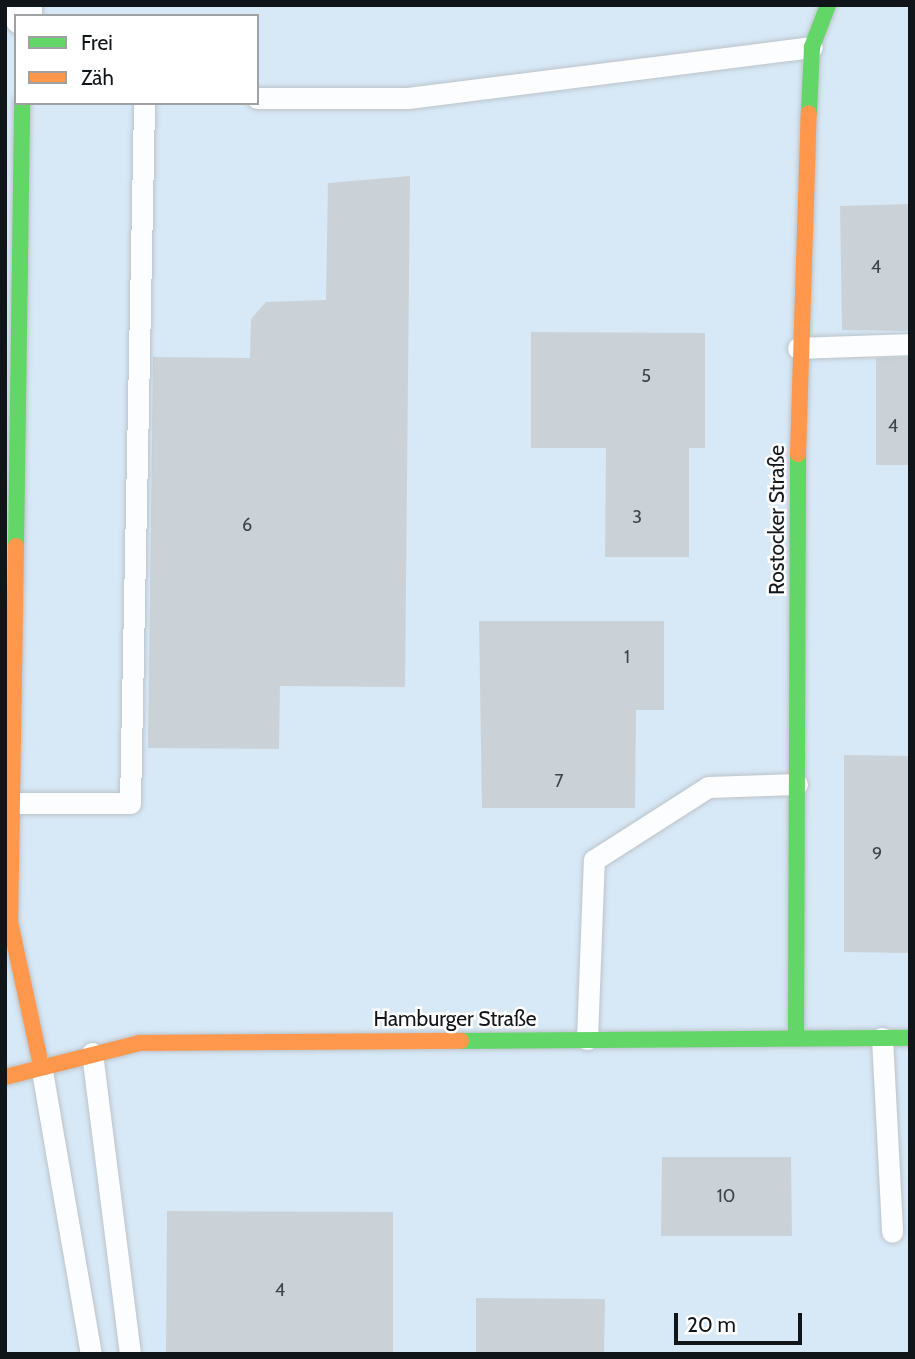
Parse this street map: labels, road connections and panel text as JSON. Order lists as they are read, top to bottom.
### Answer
{
  "streets": {
    "street": ["Rostocker Straße", "Hamburger Straße"]
  },
  "crossings": [
    ["Rostocker Straße", "Hamburger Straße"]
  ],
  "house_numbers": [
    "4",
    "5",
    "4",
    "3",
    "6",
    "1",
    "7",
    "9",
    "10",
    "4"
  ],
  "legend": ["Frei", "Zäh"],
  "scale_bar": "20 m"
}
